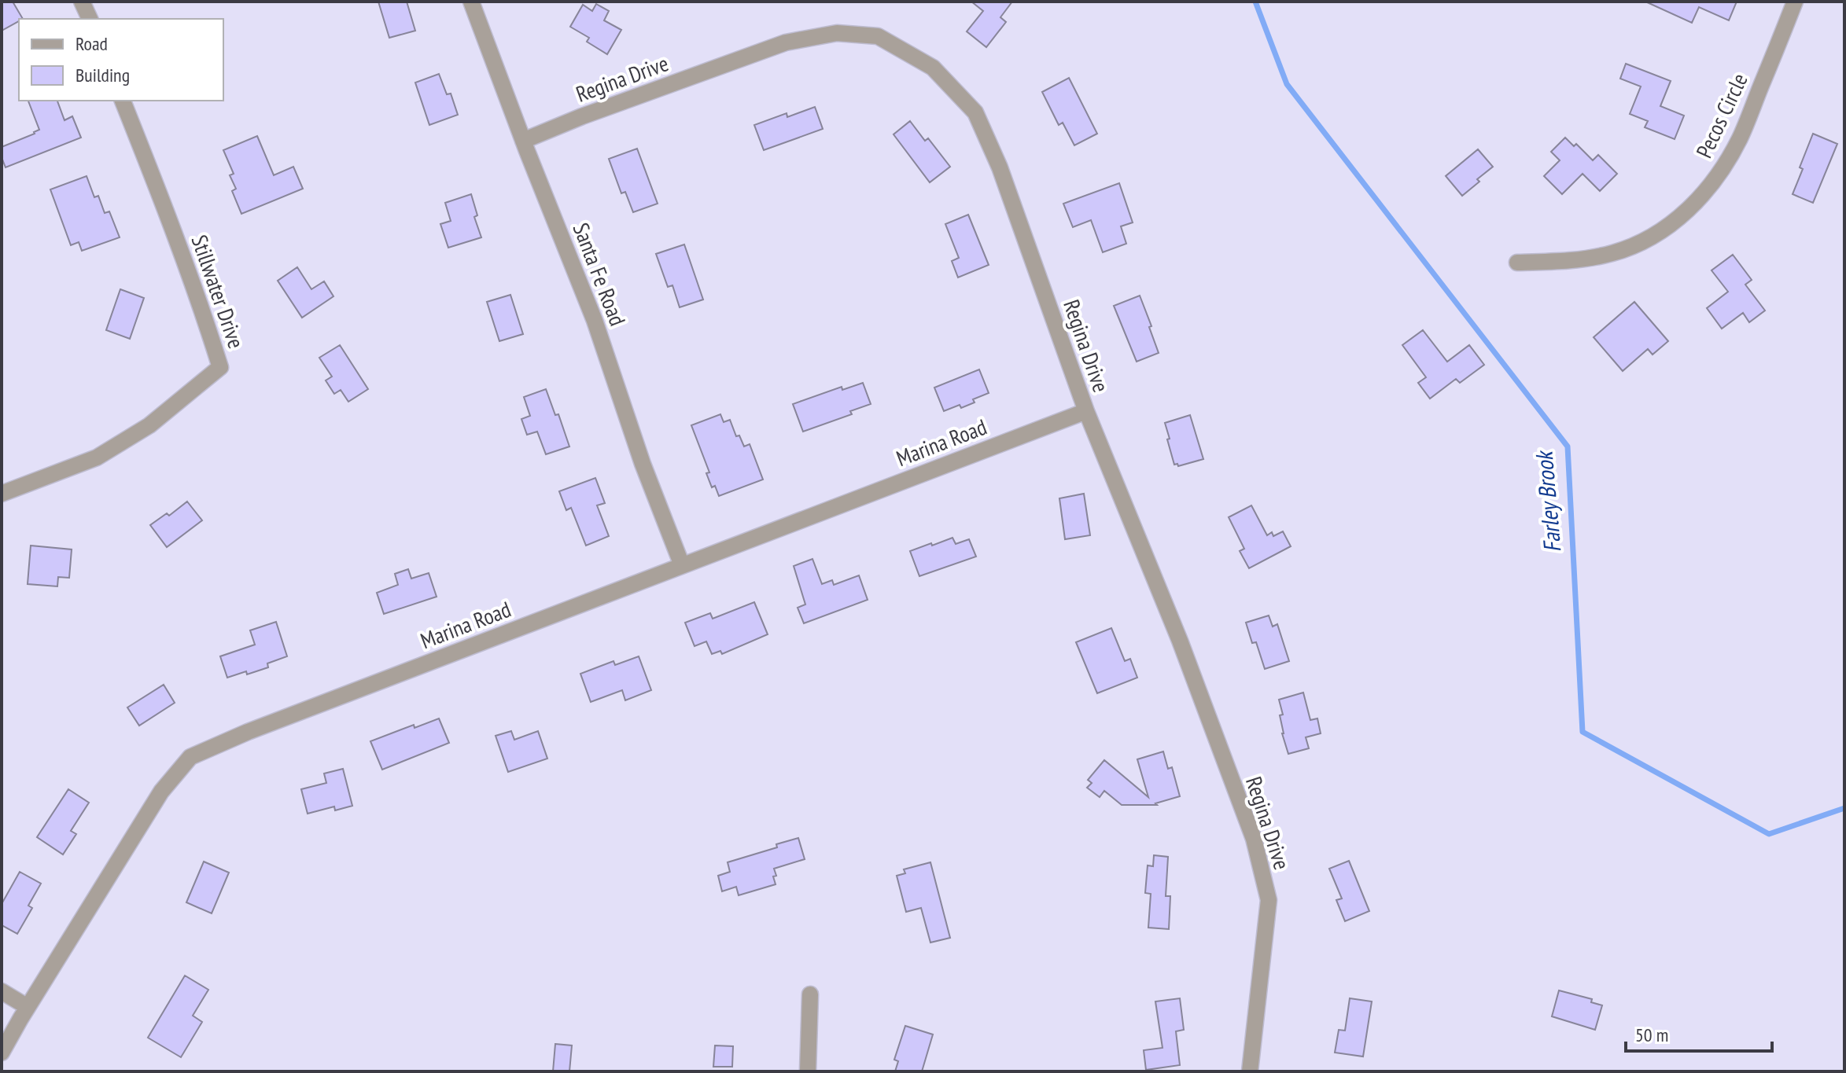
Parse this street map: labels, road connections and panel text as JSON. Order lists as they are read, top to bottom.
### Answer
{
  "streets": {
    "street": [
      "Regina Drive",
      "Pecos Circle",
      "Santa Fe Road",
      "Stillwater Drive",
      "Marina Road"
    ]
  },
  "crossings": [
    ["Regina Drive", "Santa Fe Road"],
    ["Regina Drive", "Marina Road"],
    ["Santa Fe Road", "Marina Road"]
  ],
  "water": ["Farley Brook"],
  "legend": ["Road", "Building"],
  "scale_bar": "50 m"
}
